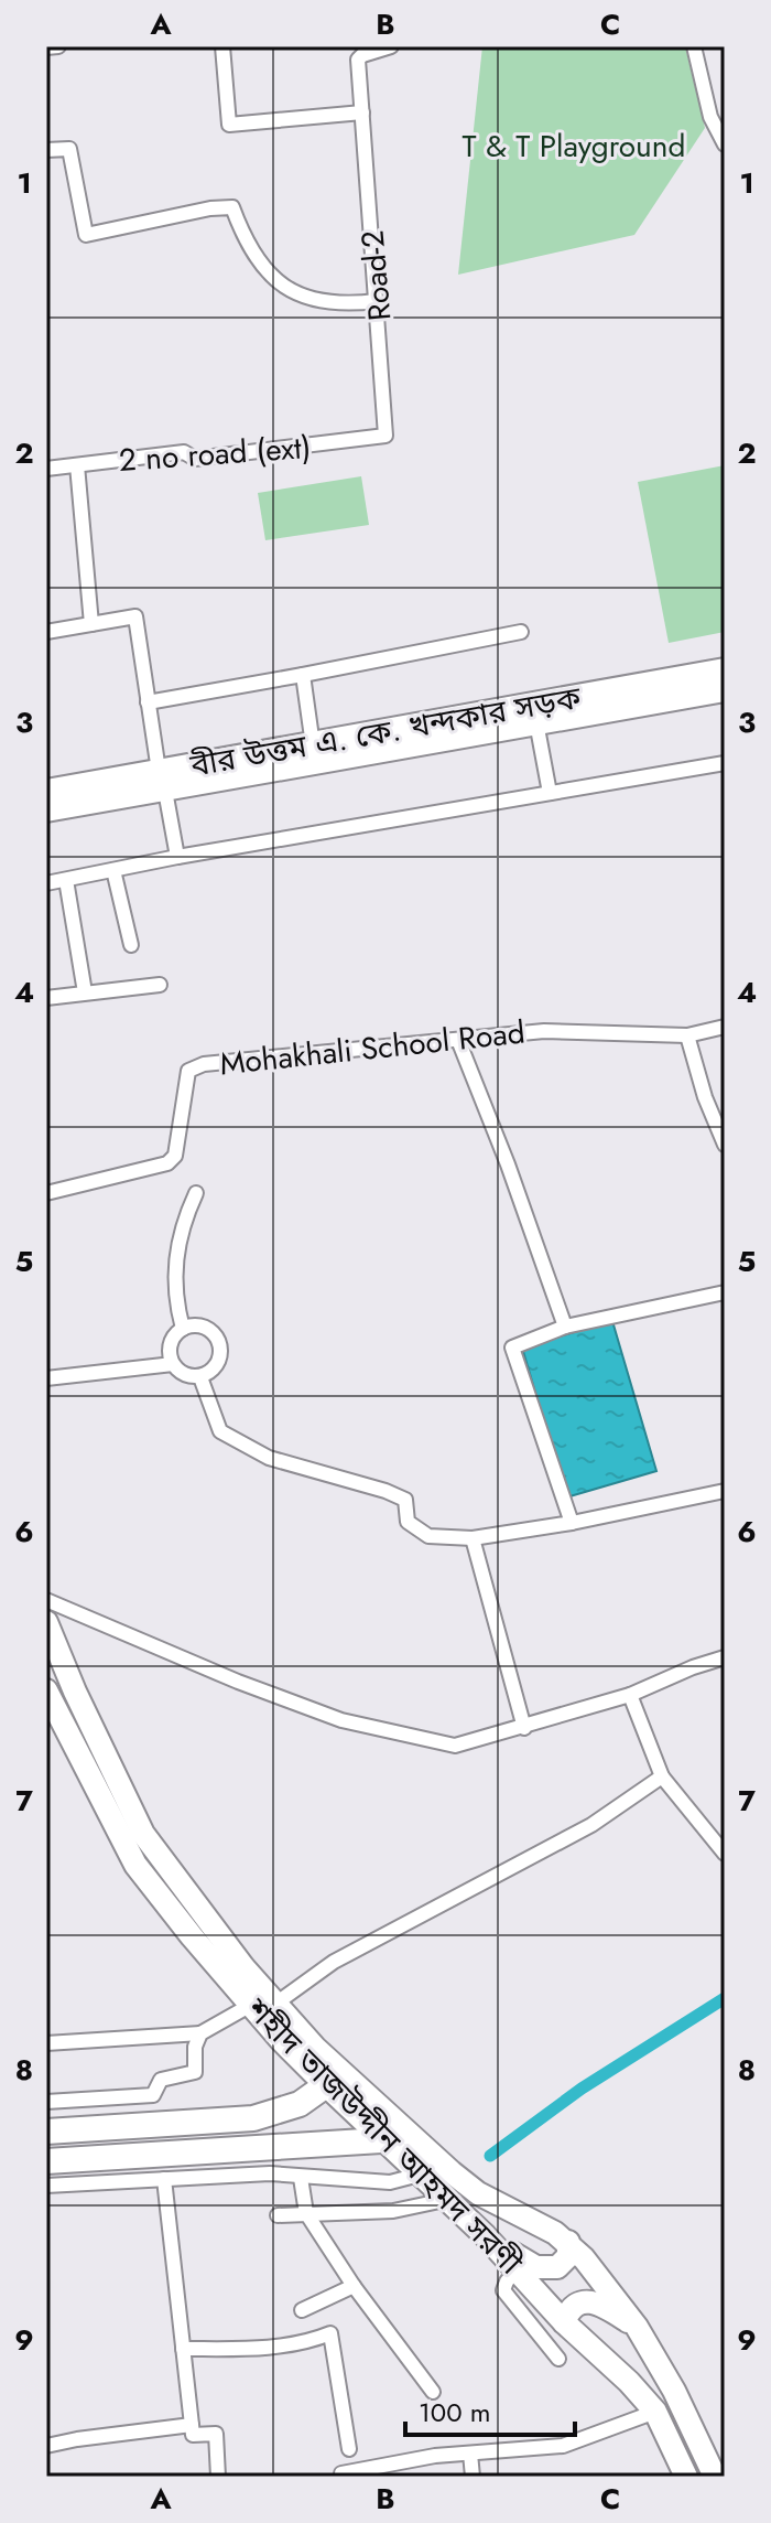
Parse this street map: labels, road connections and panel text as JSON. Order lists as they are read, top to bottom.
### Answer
{
  "streets": {
    "main road": ["বীর উত্তম এ. কে. খন্দকার সড়ক", "শহীদ তাজউদ্দীন আহমদ সরণী"],
    "street": ["Road-2", "2 no road (ext)", "Mohakhali School Road"]
  },
  "crossings": [
    ["Road-2", "2 no road (ext)"]
  ],
  "parks": ["T & T Playground"],
  "scale_bar": "100 m",
  "grid": {
    "columns": ["A", "B", "C"],
    "rows": [
      "1",
      "2",
      "3",
      "4",
      "5",
      "6",
      "7",
      "8",
      "9"
    ]
  }
}
